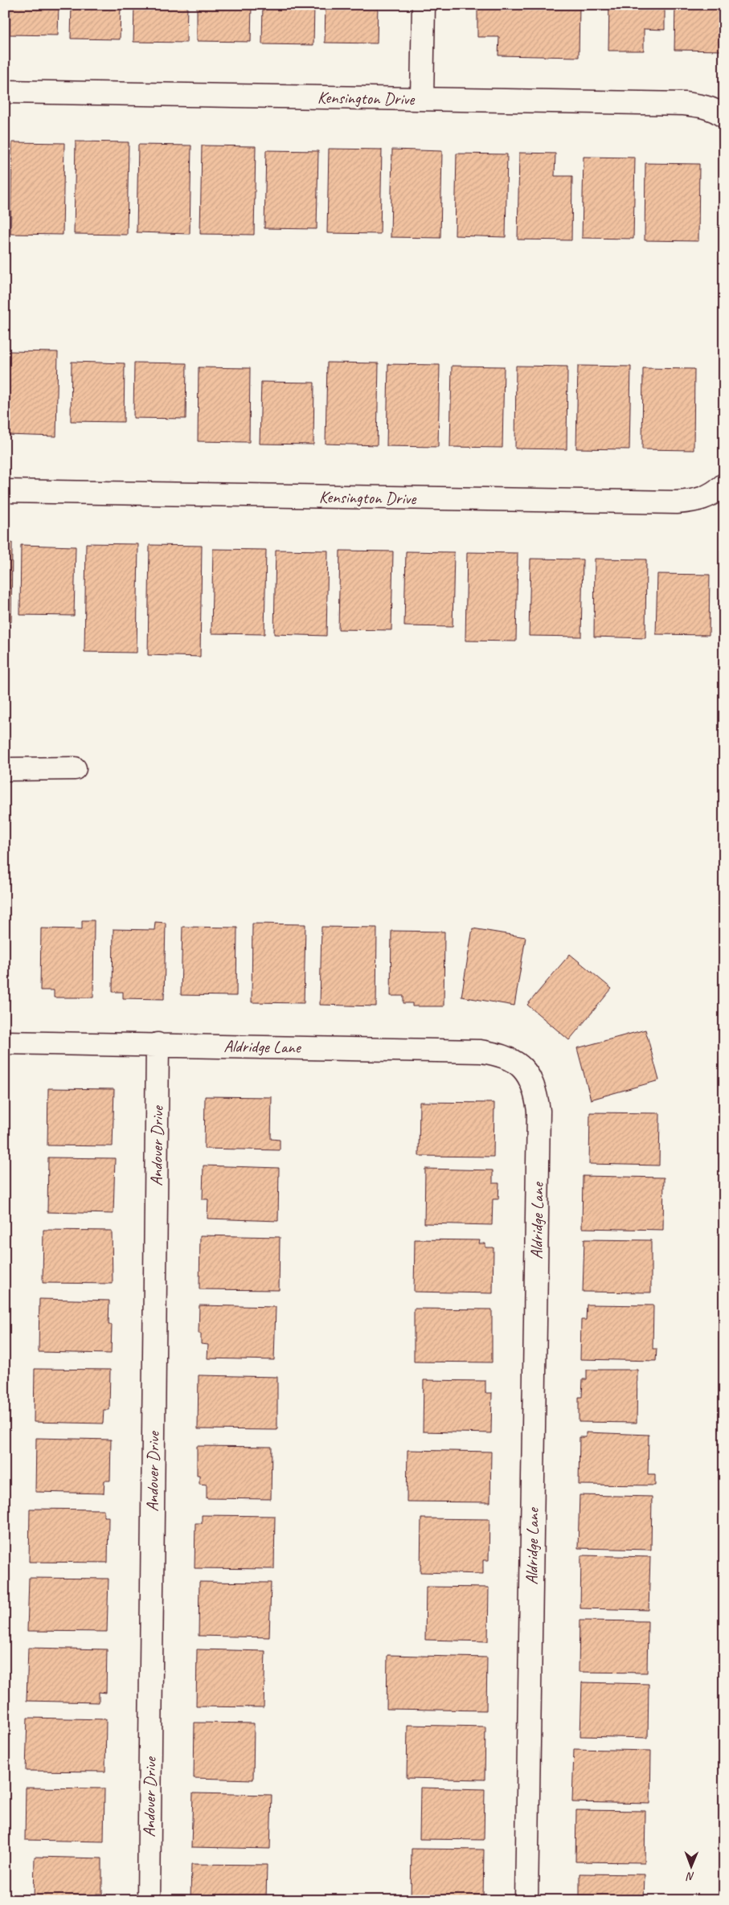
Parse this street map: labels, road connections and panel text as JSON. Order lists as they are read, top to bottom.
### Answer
{
  "streets": {
    "street": ["Kensington Drive", "Aldridge Lane", "Andover Drive"]
  },
  "crossings": [
    ["Aldridge Lane", "Andover Drive"]
  ],
  "north": "bottom"
}
